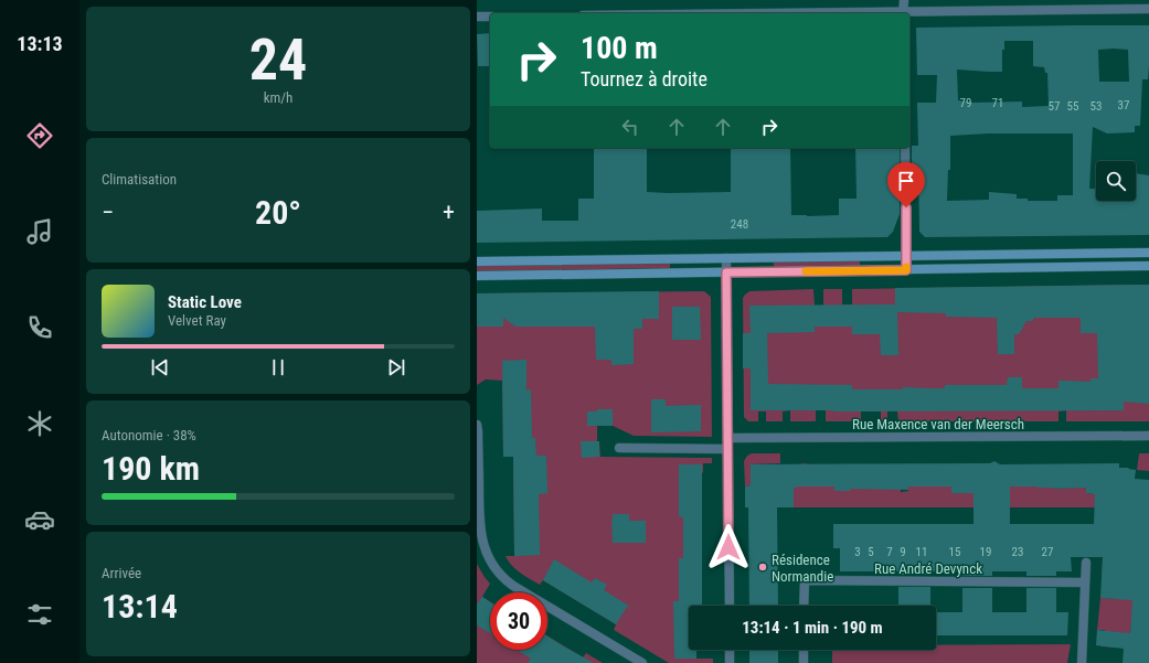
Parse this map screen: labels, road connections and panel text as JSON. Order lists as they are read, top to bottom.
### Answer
{
  "streets": {
    "street": ["Rue Maxence van der Meersch", "Rue André Devynck"]
  },
  "places": ["Résidence Normandie"],
  "house_numbers": [
    "79",
    "71",
    "37",
    "57",
    "55",
    "53",
    "248",
    "3",
    "5",
    "7",
    "9",
    "11",
    "15",
    "19",
    "23",
    "27"
  ],
  "page": {
    "tabs": "13:13",
    "tile": [
      ["24", "km/h"],
      "Climatisation",
      ["Autonomie · 38%", "190 km"],
      ["Arrivée", "13:14"]
    ],
    "turn": ["100 m", "Tournez à droite"],
    "heat": ["−", "20°", "+"],
    "song": ["Static Love", "Velvet Ray"],
    "limit": "30",
    "trip": "13:14 · 1 min · 190 m"
  }
}
